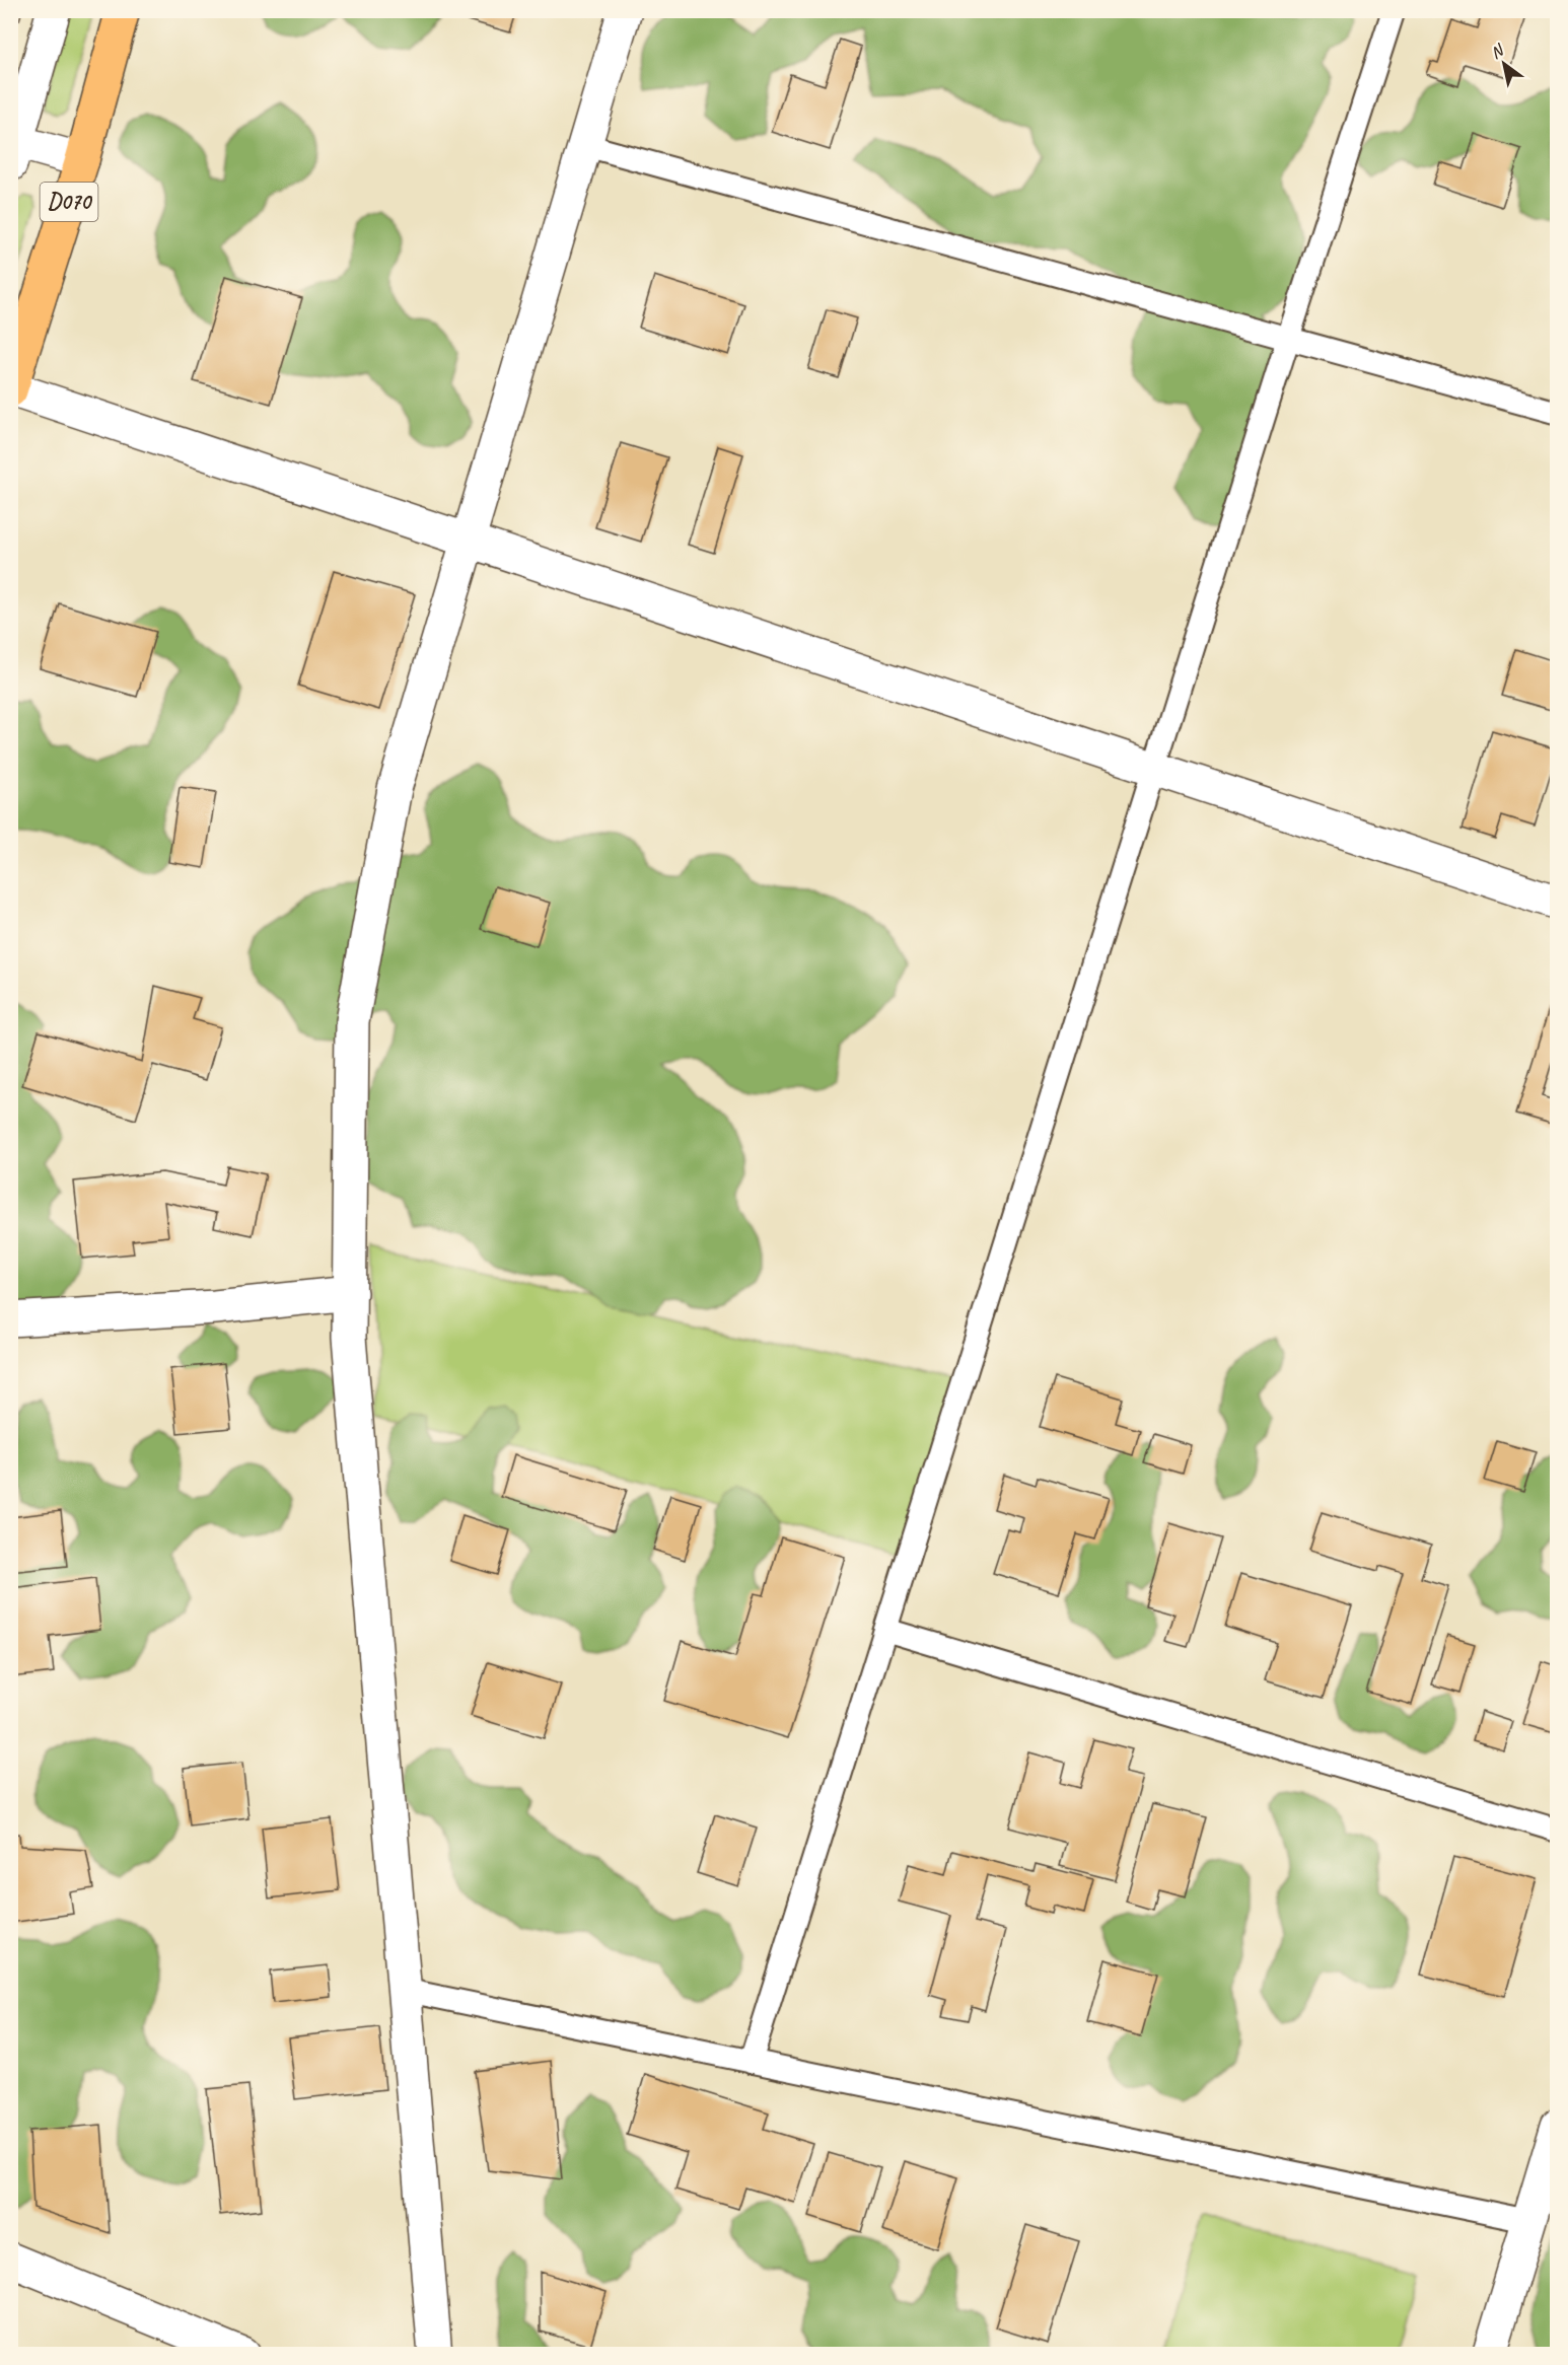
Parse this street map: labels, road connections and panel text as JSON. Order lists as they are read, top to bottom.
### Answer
{
  "streets": {
    "main road": ["D070"]
  },
  "north": "top left"
}
